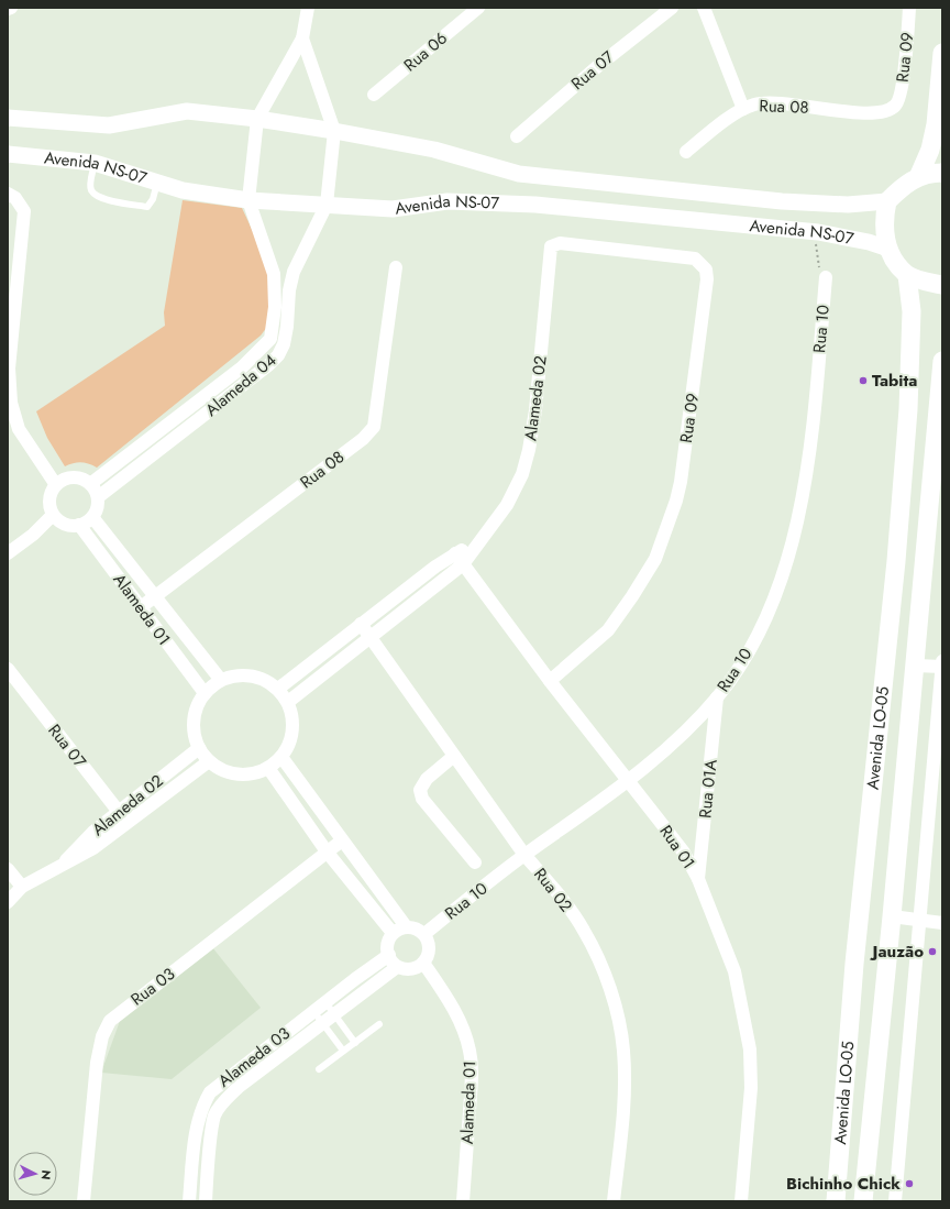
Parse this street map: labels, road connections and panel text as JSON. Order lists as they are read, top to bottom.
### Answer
{
  "streets": {
    "main road": ["Avenida LO-05"],
    "street": [
      "Rua 06",
      "Rua 09",
      "Rua 07",
      "Rua 08",
      "Avenida NS-07",
      "Rua 10",
      "Alameda 04",
      "Alameda 02",
      "Alameda 01",
      "Rua 01A",
      "Rua 01",
      "Rua 02",
      "Rua 03",
      "Alameda 03"
    ]
  },
  "crossings": [
    ["Rua 09", "Rua 08"],
    ["Rua 09", "Alameda 02"],
    ["Rua 09", "Rua 01"],
    ["Rua 07", "Alameda 02"],
    ["Rua 08", "Alameda 01"],
    ["Avenida NS-07", "Alameda 04"],
    ["Rua 10", "Alameda 01"],
    ["Rua 10", "Rua 01A"],
    ["Rua 10", "Rua 01"],
    ["Rua 10", "Rua 02"],
    ["Rua 10", "Alameda 03"],
    ["Alameda 04", "Alameda 01"],
    ["Alameda 02", "Alameda 01"],
    ["Alameda 02", "Rua 01"],
    ["Alameda 02", "Rua 02"],
    ["Alameda 01", "Alameda 03"],
    ["Rua 01A", "Rua 01"]
  ],
  "places": ["Tabita", "Jauzão", "Bichinho Chick"],
  "north": "right"
}
